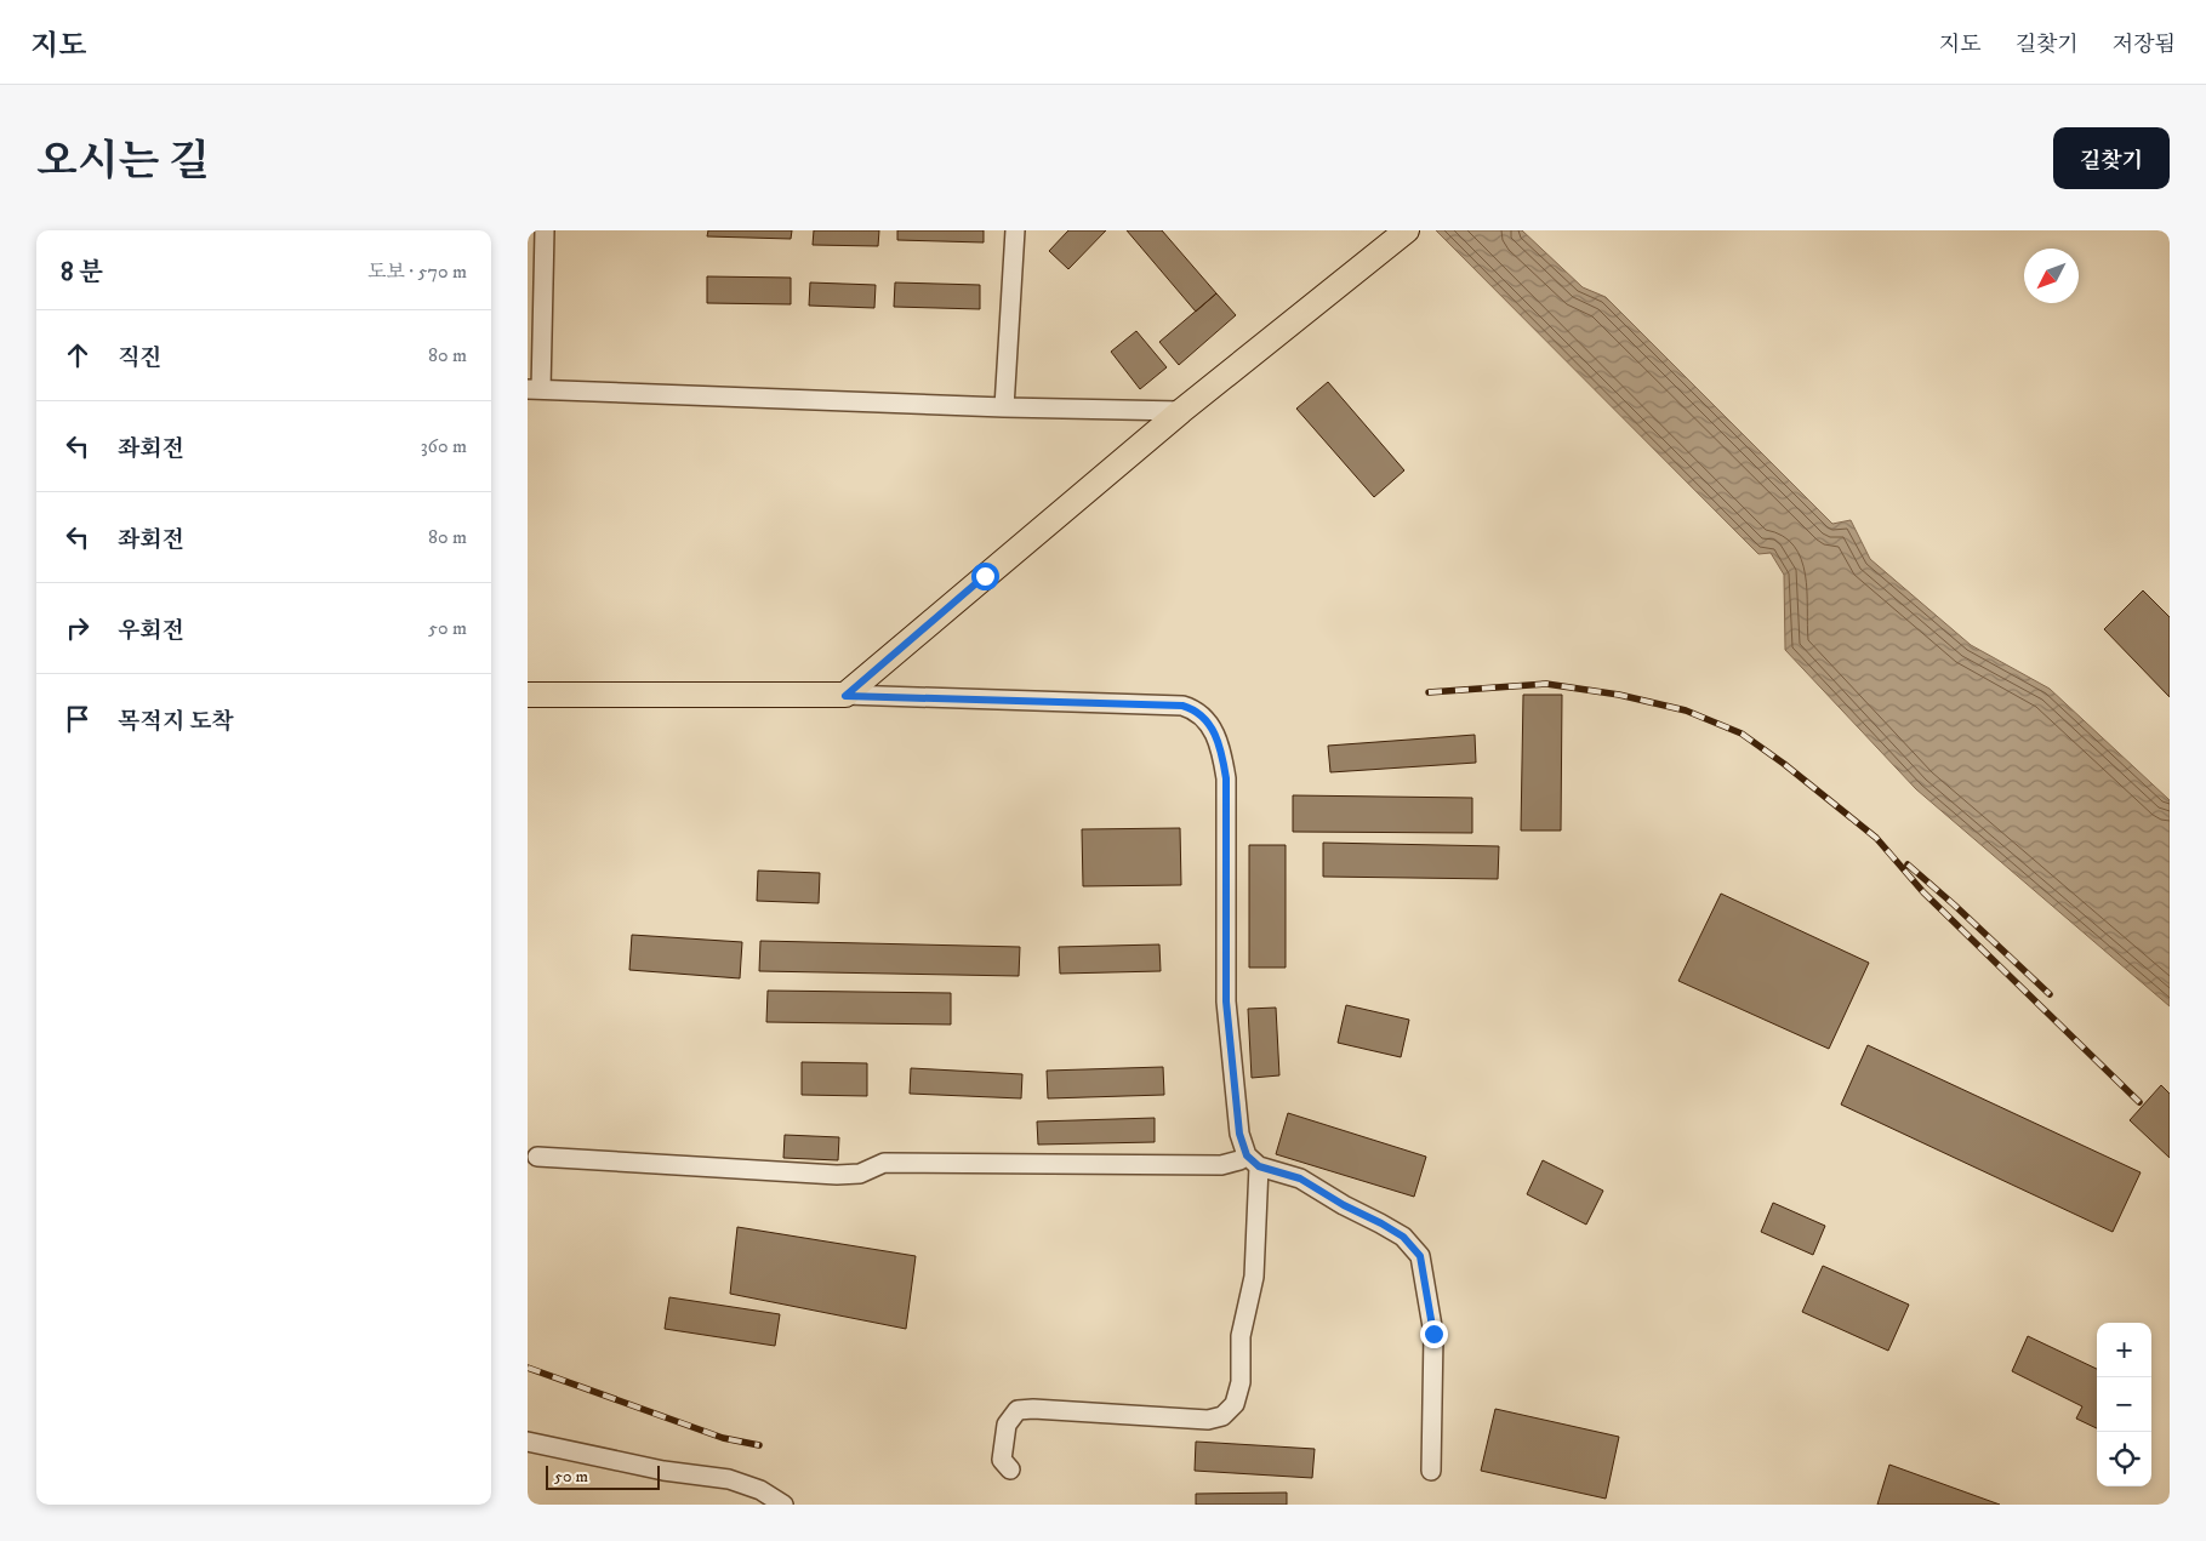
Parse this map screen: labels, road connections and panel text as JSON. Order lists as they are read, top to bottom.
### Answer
{
  "scale_bar": "50 m",
  "north": "bottom left",
  "page": {
    "header": "지도",
    "nav": ["지도", "길찾기", "저장됨"],
    "title": "오시는 길",
    "buttons": "길찾기",
    "heading": ["8 분", "도보 · 570 m"],
    "list": [
      ["직진", "80 m"],
      ["좌회전", "360 m"],
      ["좌회전", "80 m"],
      ["우회전", "50 m"],
      "목적지 도착"
    ],
    "map_buttons": ["+", "−"],
    "scale": "50 m"
  }
}
